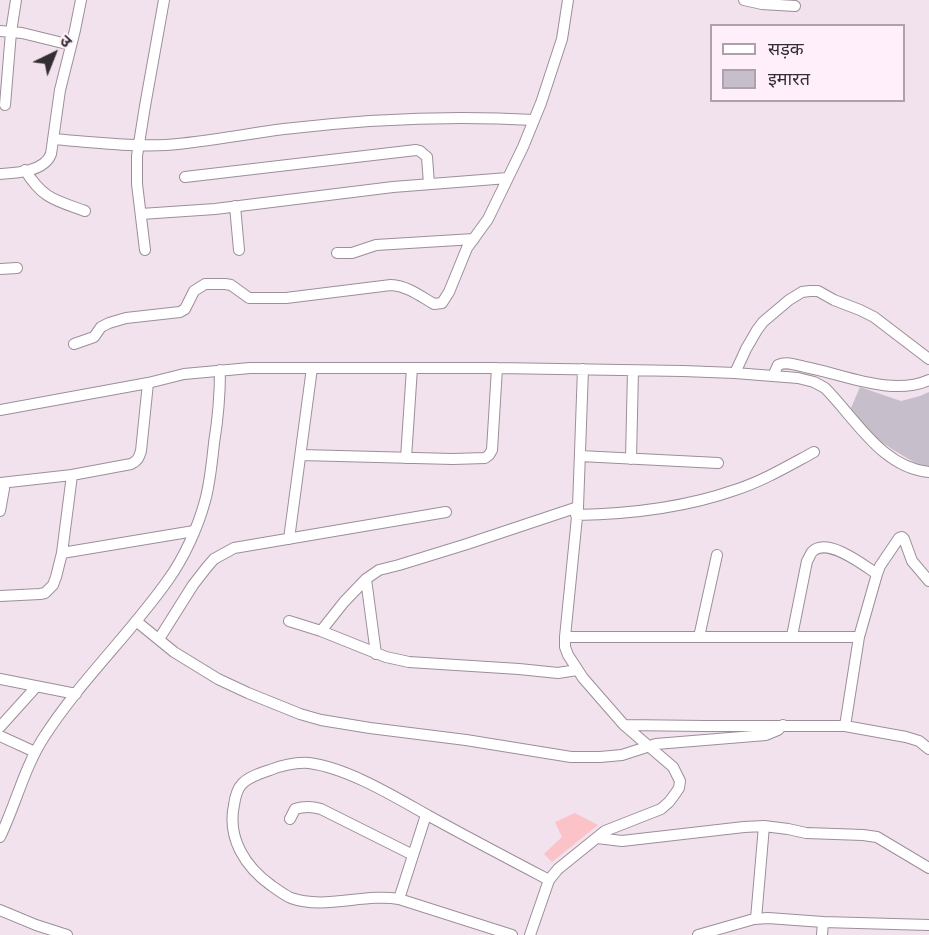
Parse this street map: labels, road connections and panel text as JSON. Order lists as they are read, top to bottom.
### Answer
{
  "legend": ["सड़क", "इमारत"],
  "north": "top right"
}
